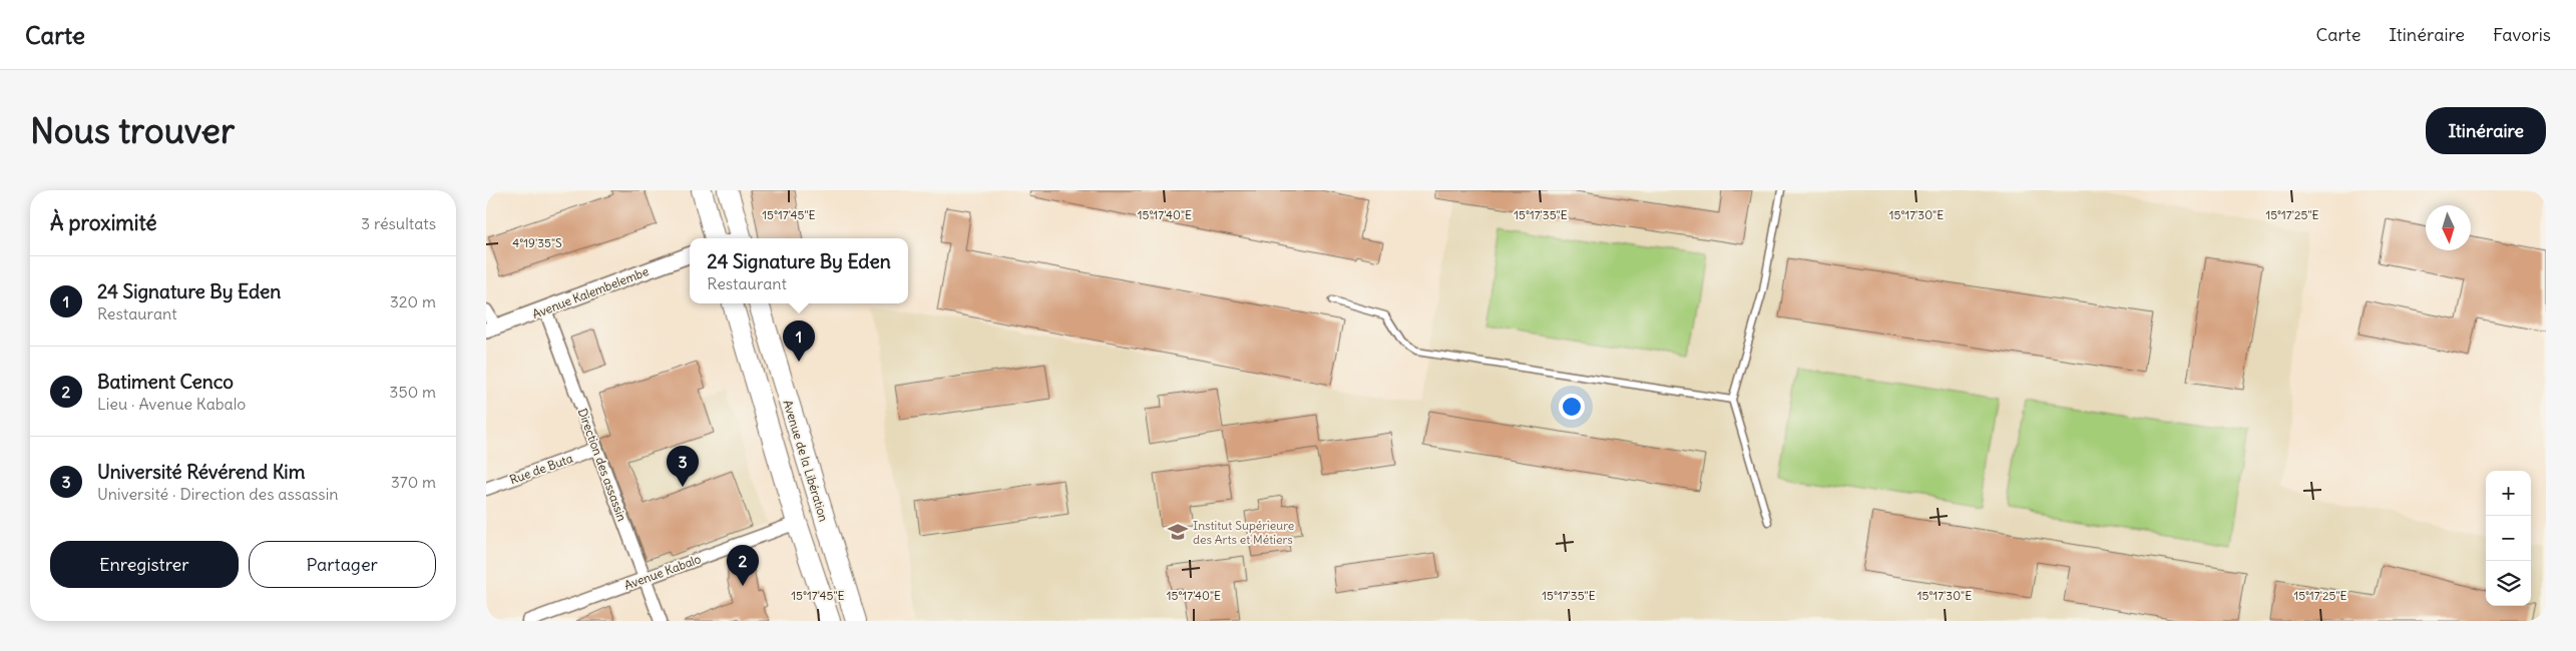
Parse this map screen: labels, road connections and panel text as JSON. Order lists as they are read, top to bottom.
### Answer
{
  "streets": {
    "main road": ["Avenue de la Libération"],
    "street": [
      "Avenue Kalembelembe",
      "Direction des assassin",
      "Rue de Buta",
      "Avenue Kabalo"
    ]
  },
  "crossings": [
    ["Avenue Kalembelembe", "Direction des assassin"],
    ["Avenue de la Libération", "Avenue Kabalo"],
    ["Direction des assassin", "Rue de Buta"],
    ["Direction des assassin", "Avenue Kabalo"]
  ],
  "places": {
    "school or university": ["Institut Supérieure des Arts et Métiers"]
  },
  "north": "bottom",
  "page": {
    "header": "Carte",
    "nav": ["Carte", "Itinéraire", "Favoris"],
    "buttons": [
      "Itinéraire",
      ["Enregistrer", "Partager"]
    ],
    "title": "Nous trouver",
    "heading": ["À proximité", "3 résultats"],
    "popup": ["24 Signature By Eden", "Restaurant"],
    "list": [
      {
        "mark": "1",
        "name": "24 Signature By Eden",
        "note": "Restaurant",
        "value": "320 m"
      },
      {
        "mark": "2",
        "name": "Batiment Cenco",
        "note": "Lieu · Avenue Kabalo",
        "value": "350 m"
      },
      {
        "mark": "3",
        "name": "Université Révérend Kim",
        "note": "Université · Direction des assassin",
        "value": "370 m"
      }
    ],
    "pins": ["1", "3", "2"],
    "map_buttons": ["+", "−"]
  },
  "coordinates": [
    "15°17'45\"E",
    "15°17'40\"E",
    "15°17'35\"E",
    "15°17'30\"E",
    "15°17'25\"E",
    "4°19'35\"S"
  ]
}
